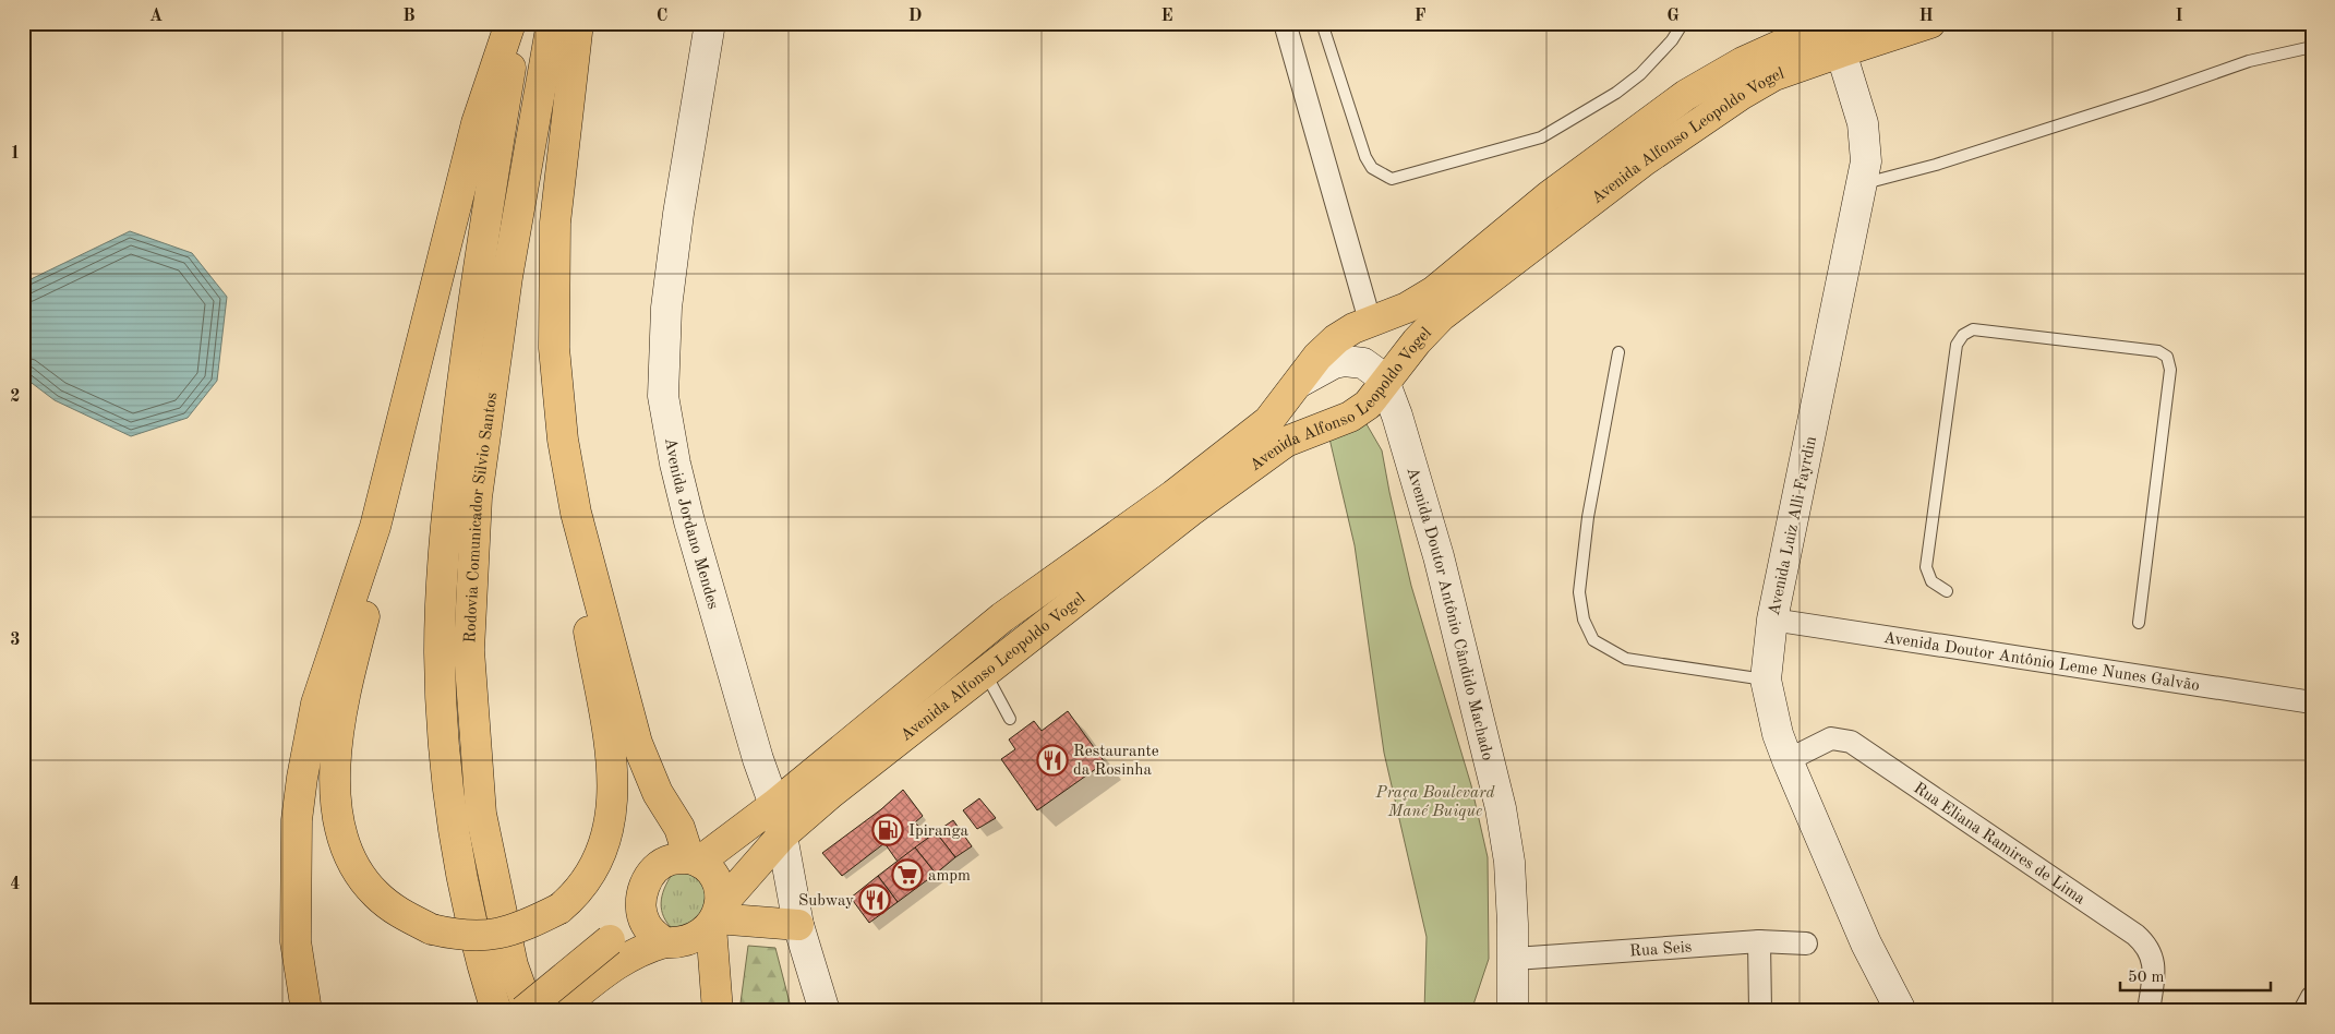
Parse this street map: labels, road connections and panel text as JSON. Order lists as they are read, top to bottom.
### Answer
{
  "streets": {
    "main road": ["Avenida Alfonso Leopoldo Vogel", "Rodovia Comunicador Silvio Santos"],
    "street": [
      "Avenida Jordano Mendes",
      "Avenida Luiz Alli Fayrdin",
      "Avenida Doutor Antônio Cândido Machado",
      "Avenida Doutor Antônio Leme Nunes Galvão",
      "Rua Eliana Ramires de Lima",
      "Rua Seis"
    ]
  },
  "crossings": [
    ["Avenida Alfonso Leopoldo Vogel", "Avenida Jordano Mendes"],
    ["Avenida Alfonso Leopoldo Vogel", "Avenida Luiz Alli Fayrdin"],
    ["Avenida Alfonso Leopoldo Vogel", "Avenida Doutor Antônio Cândido Machado"],
    ["Avenida Luiz Alli Fayrdin", "Avenida Doutor Antônio Leme Nunes Galvão"],
    ["Avenida Luiz Alli Fayrdin", "Rua Eliana Ramires de Lima"],
    ["Avenida Doutor Antônio Cândido Machado", "Rua Seis"]
  ],
  "parks": ["Praça Boulevard Mané Buique"],
  "places": {
    "restaurant": ["Restaurante da Rosinha", "Subway"],
    "fuel station": ["Ipiranga"],
    "supermarket": ["ampm"]
  },
  "scale_bar": "50 m",
  "grid": {
    "columns": [
      "A",
      "B",
      "C",
      "D",
      "E",
      "F",
      "G",
      "H",
      "I"
    ],
    "rows": [
      "1",
      "2",
      "3",
      "4"
    ]
  }
}
